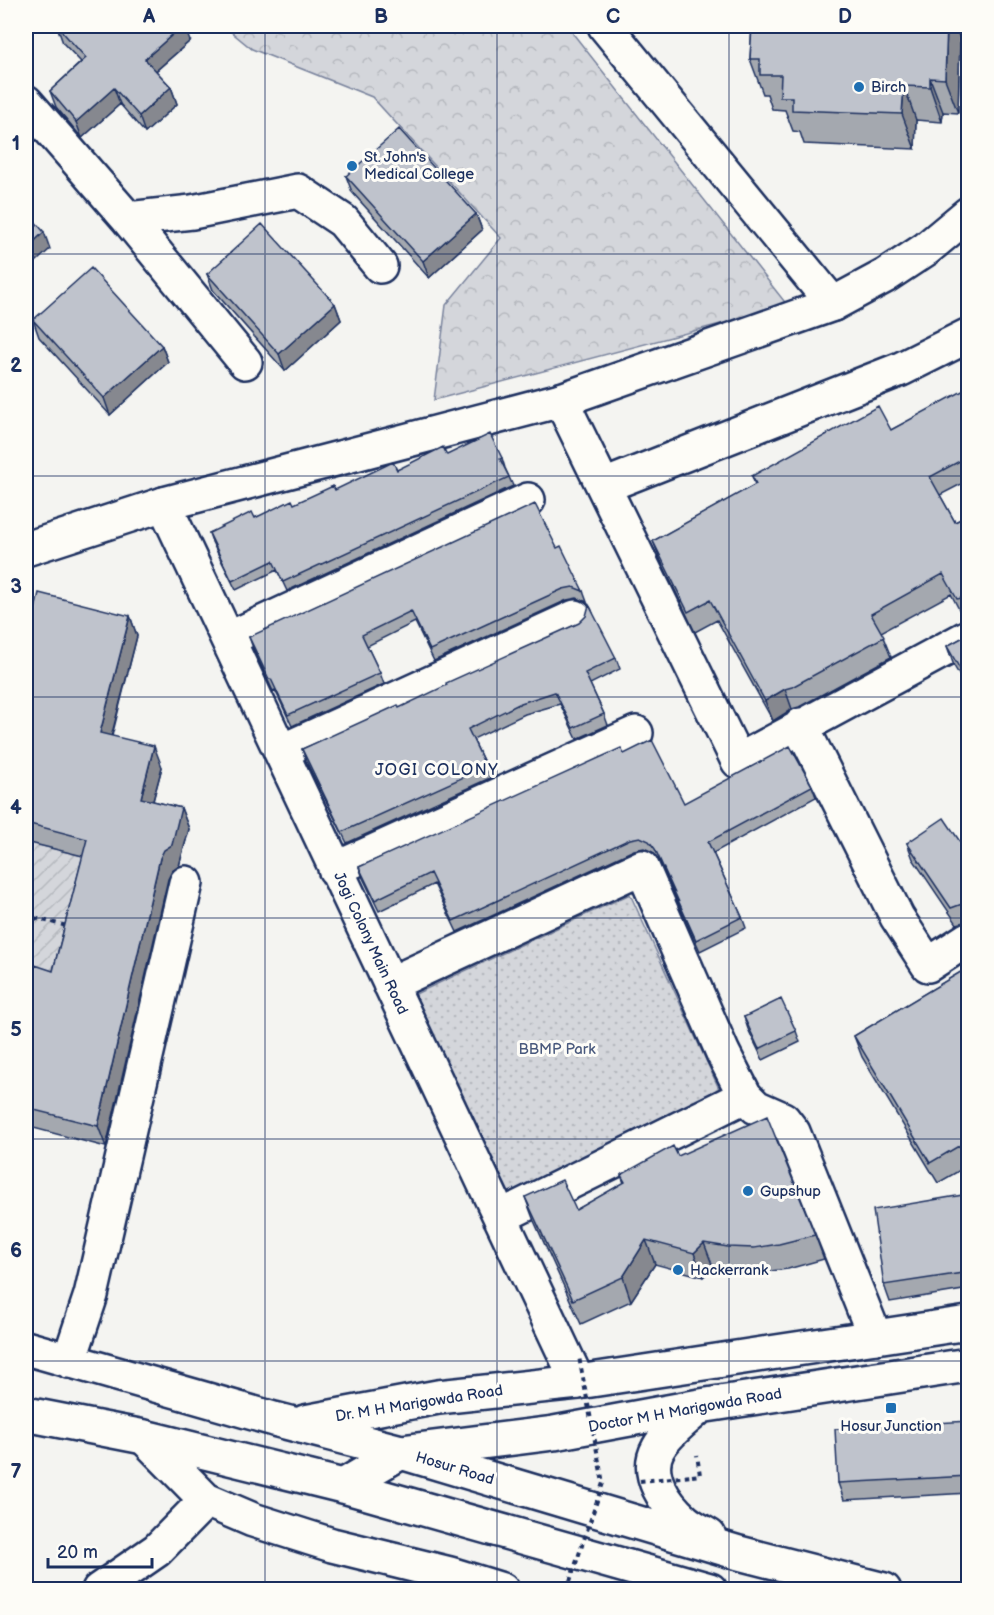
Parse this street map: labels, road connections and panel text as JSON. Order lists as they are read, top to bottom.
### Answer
{
  "streets": {
    "main road": [
      "Jogi Colony Main Road",
      "Dr. M H Marigowda Road",
      "Doctor M H Marigowda Road",
      "Hosur Road"
    ]
  },
  "crossings": [
    ["Jogi Colony Main Road", "Dr. M H Marigowda Road"],
    ["Dr. M H Marigowda Road", "Hosur Road"],
    ["Doctor M H Marigowda Road", "Hosur Road"]
  ],
  "districts": ["JOGI COLONY"],
  "parks": ["BBMP Park"],
  "places": {
    "other": [
      "Birch",
      "St. John's Medical College",
      "Gupshup",
      "Hackerrank"
    ],
    "transit": ["Hosur Junction"]
  },
  "scale_bar": "20 m",
  "grid": {
    "columns": [
      "A",
      "B",
      "C",
      "D"
    ],
    "rows": [
      "1",
      "2",
      "3",
      "4",
      "5",
      "6",
      "7"
    ]
  }
}
